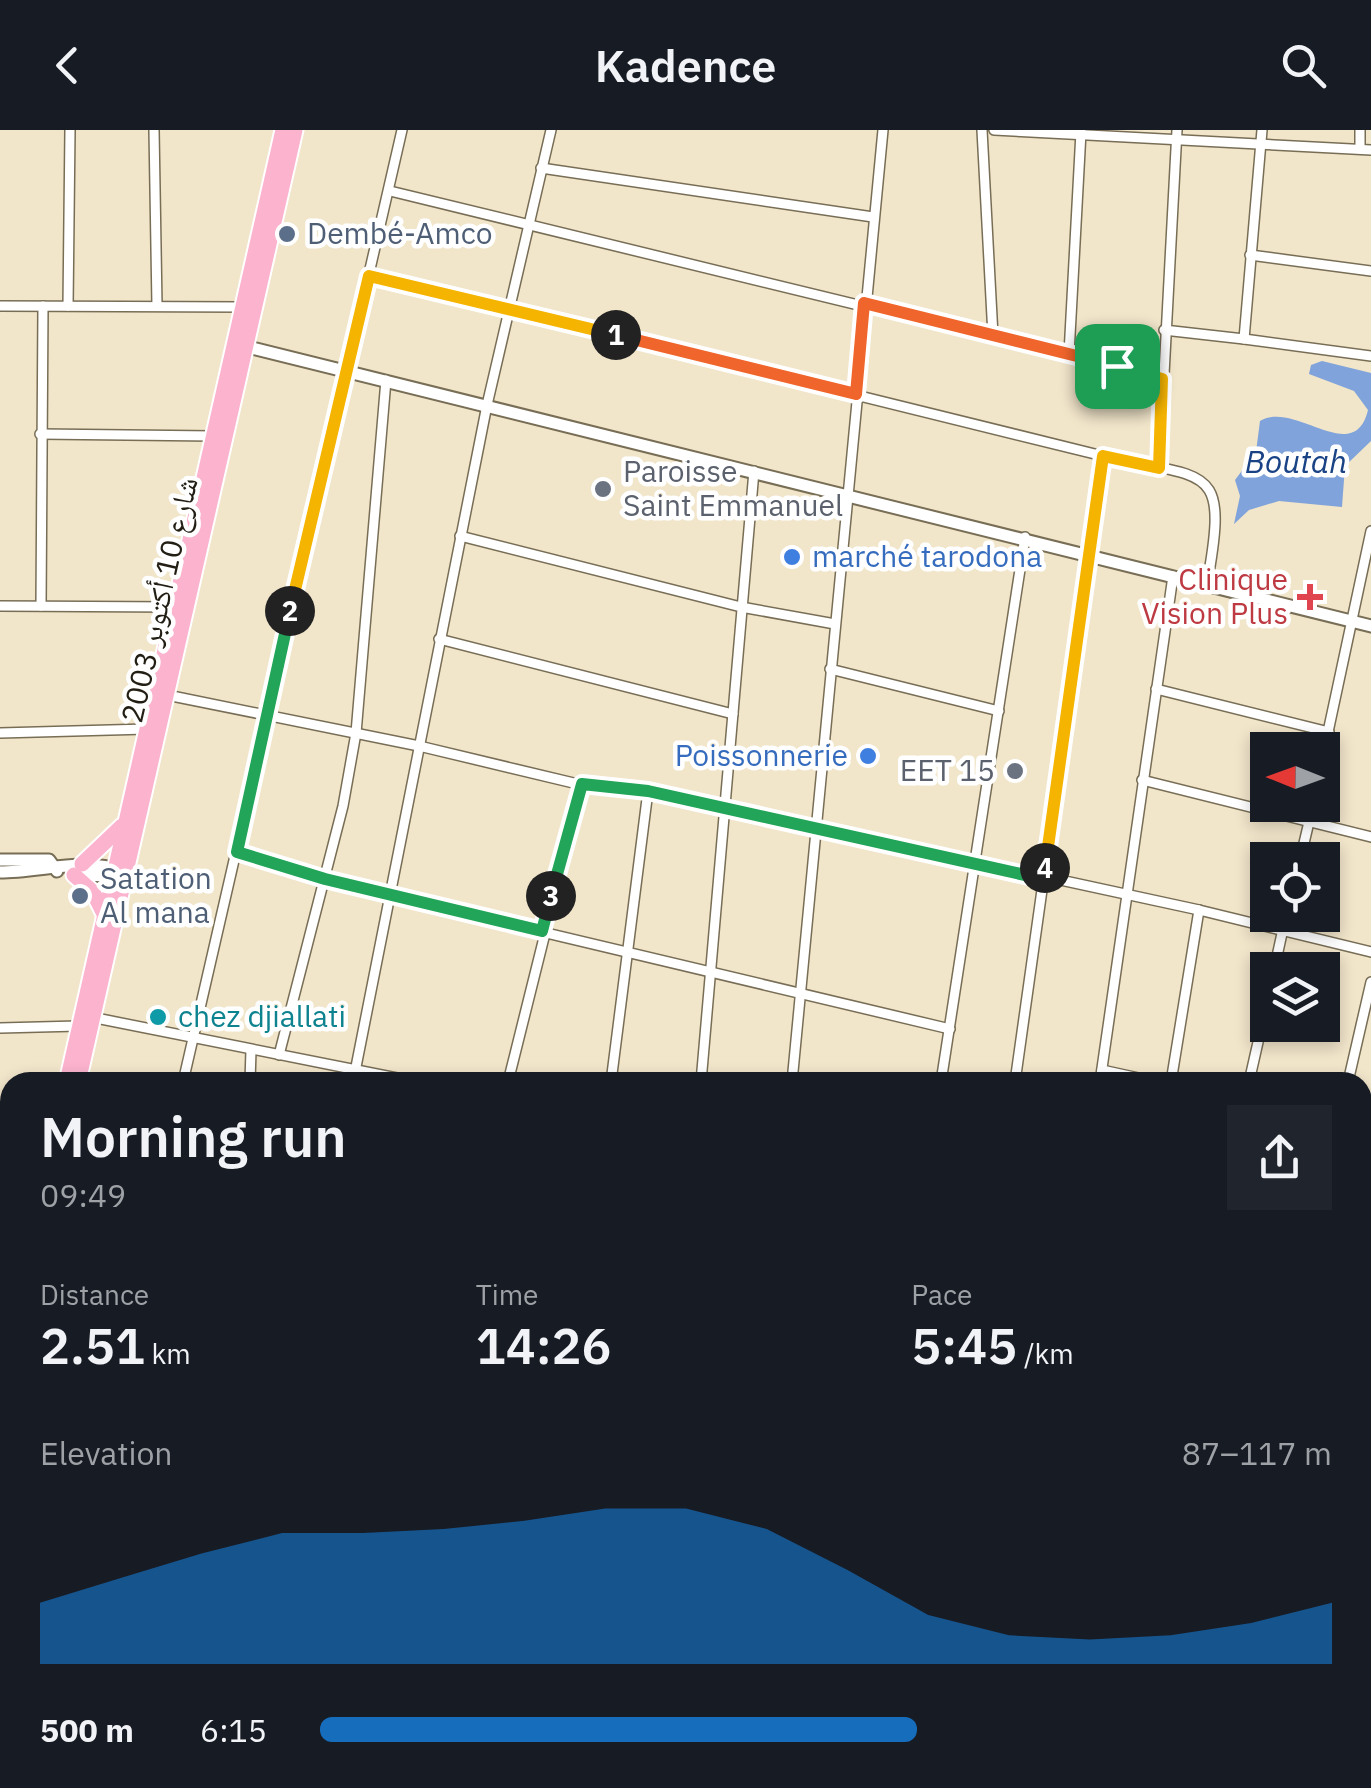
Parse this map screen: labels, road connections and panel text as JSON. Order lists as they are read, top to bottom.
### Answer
{
  "streets": {
    "highway": ["شارع 10 أكتوبر 2003"]
  },
  "water": ["Boutah"],
  "places": {
    "other": [
      "Dembé-Amco",
      "Paroisse Saint Emmanuel",
      "marché tarodona",
      "Poissonnerie",
      "EET 15",
      "Satation Al mana",
      "chez djiallati"
    ],
    "health": ["Clinique Vision Plus"]
  },
  "north": "left",
  "page": {
    "header": "Kadence",
    "pins": [
      "1",
      "2",
      "4",
      "3"
    ],
    "heading": ["Morning run", "09:49"],
    "stats": [
      ["Distance", "2.51 km"],
      ["Time", "14:26"],
      ["Pace", "5:45 /km"]
    ],
    "chart": ["Elevation", "87–117 m"],
    "list": [
      {
        "name": "500 m",
        "note": "6:15"
      }
    ]
  }
}
